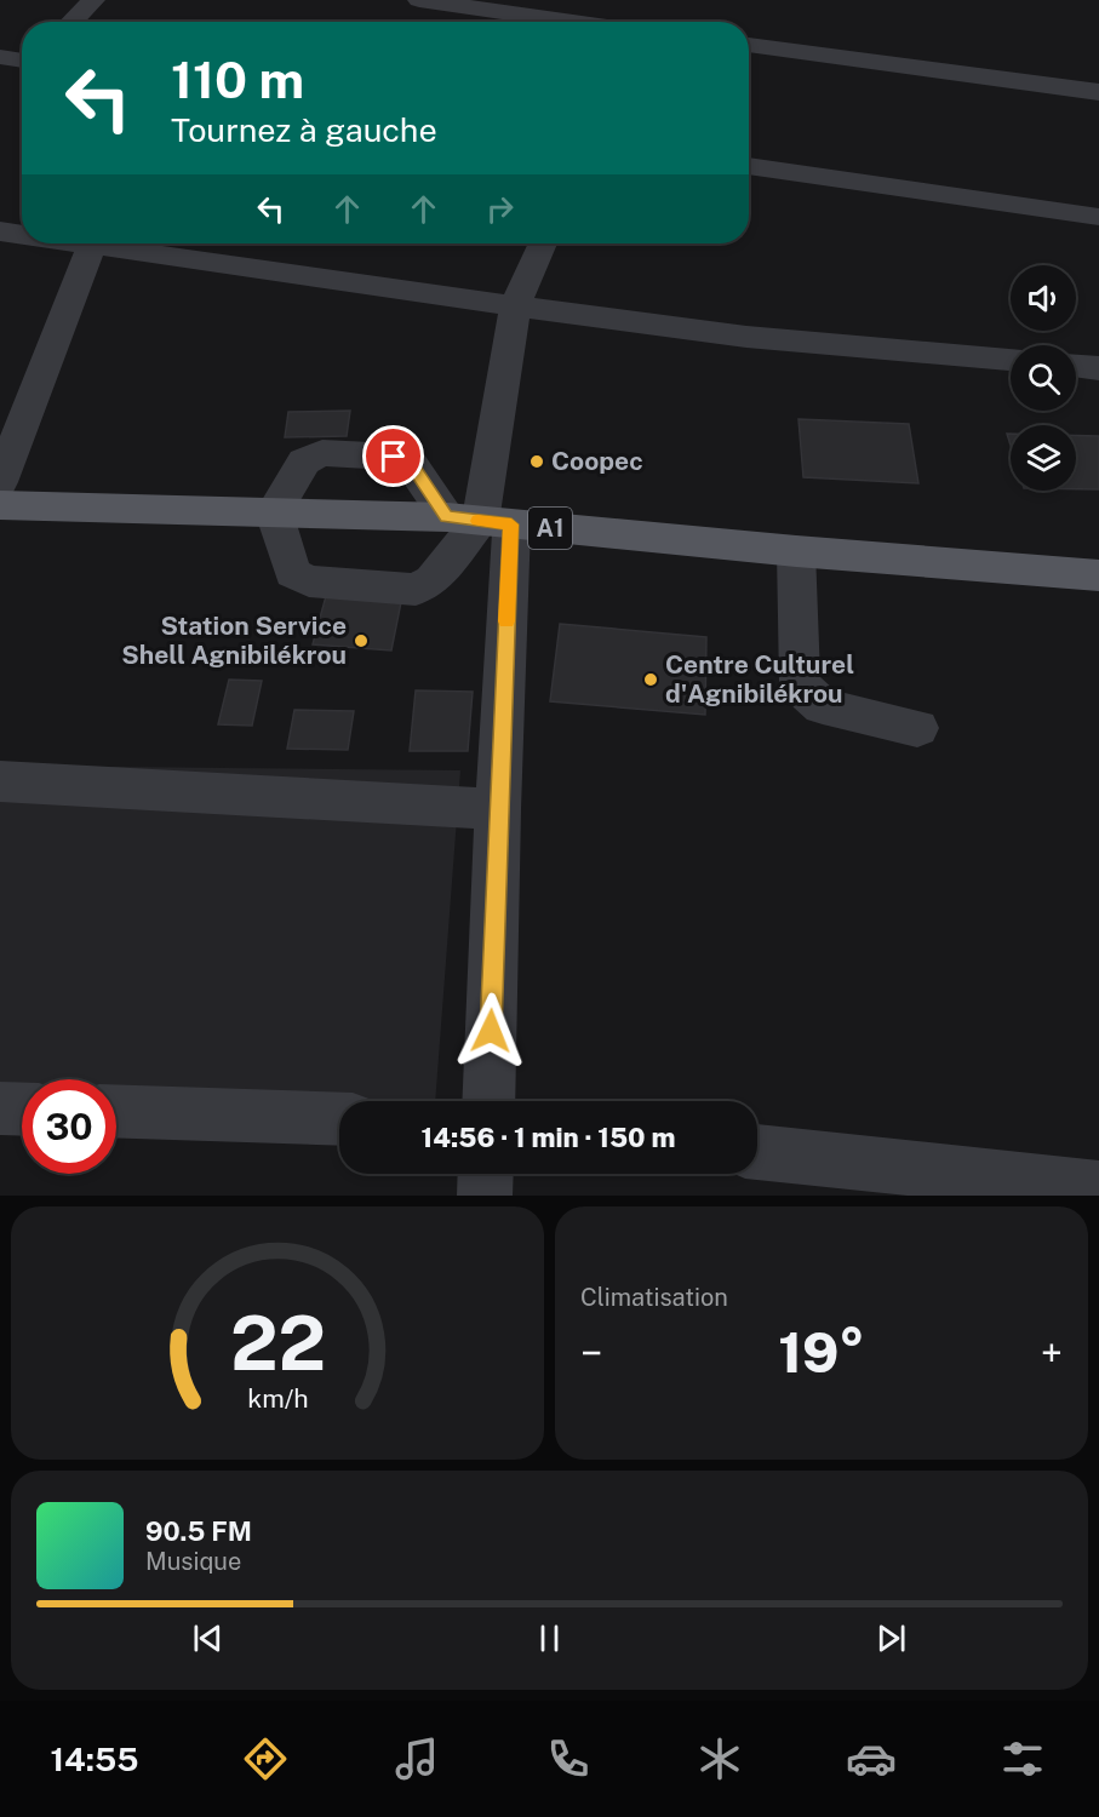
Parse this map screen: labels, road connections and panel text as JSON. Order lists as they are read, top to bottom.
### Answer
{
  "streets": {
    "main road": ["A1"]
  },
  "places": ["Coopec", "Station Service Shell Agnibilékrou", "Centre Culturel d'Agnibilékrou"],
  "page": {
    "turn": ["110 m", "Tournez à gauche"],
    "limit": "30",
    "trip": "14:56 · 1 min · 150 m",
    "tile": "Climatisation",
    "heat": ["−", "19°", "+"],
    "song": ["90.5 FM", "Musique"],
    "tabs": "14:55",
    "gauge": ["22", "km/h"]
  }
}
